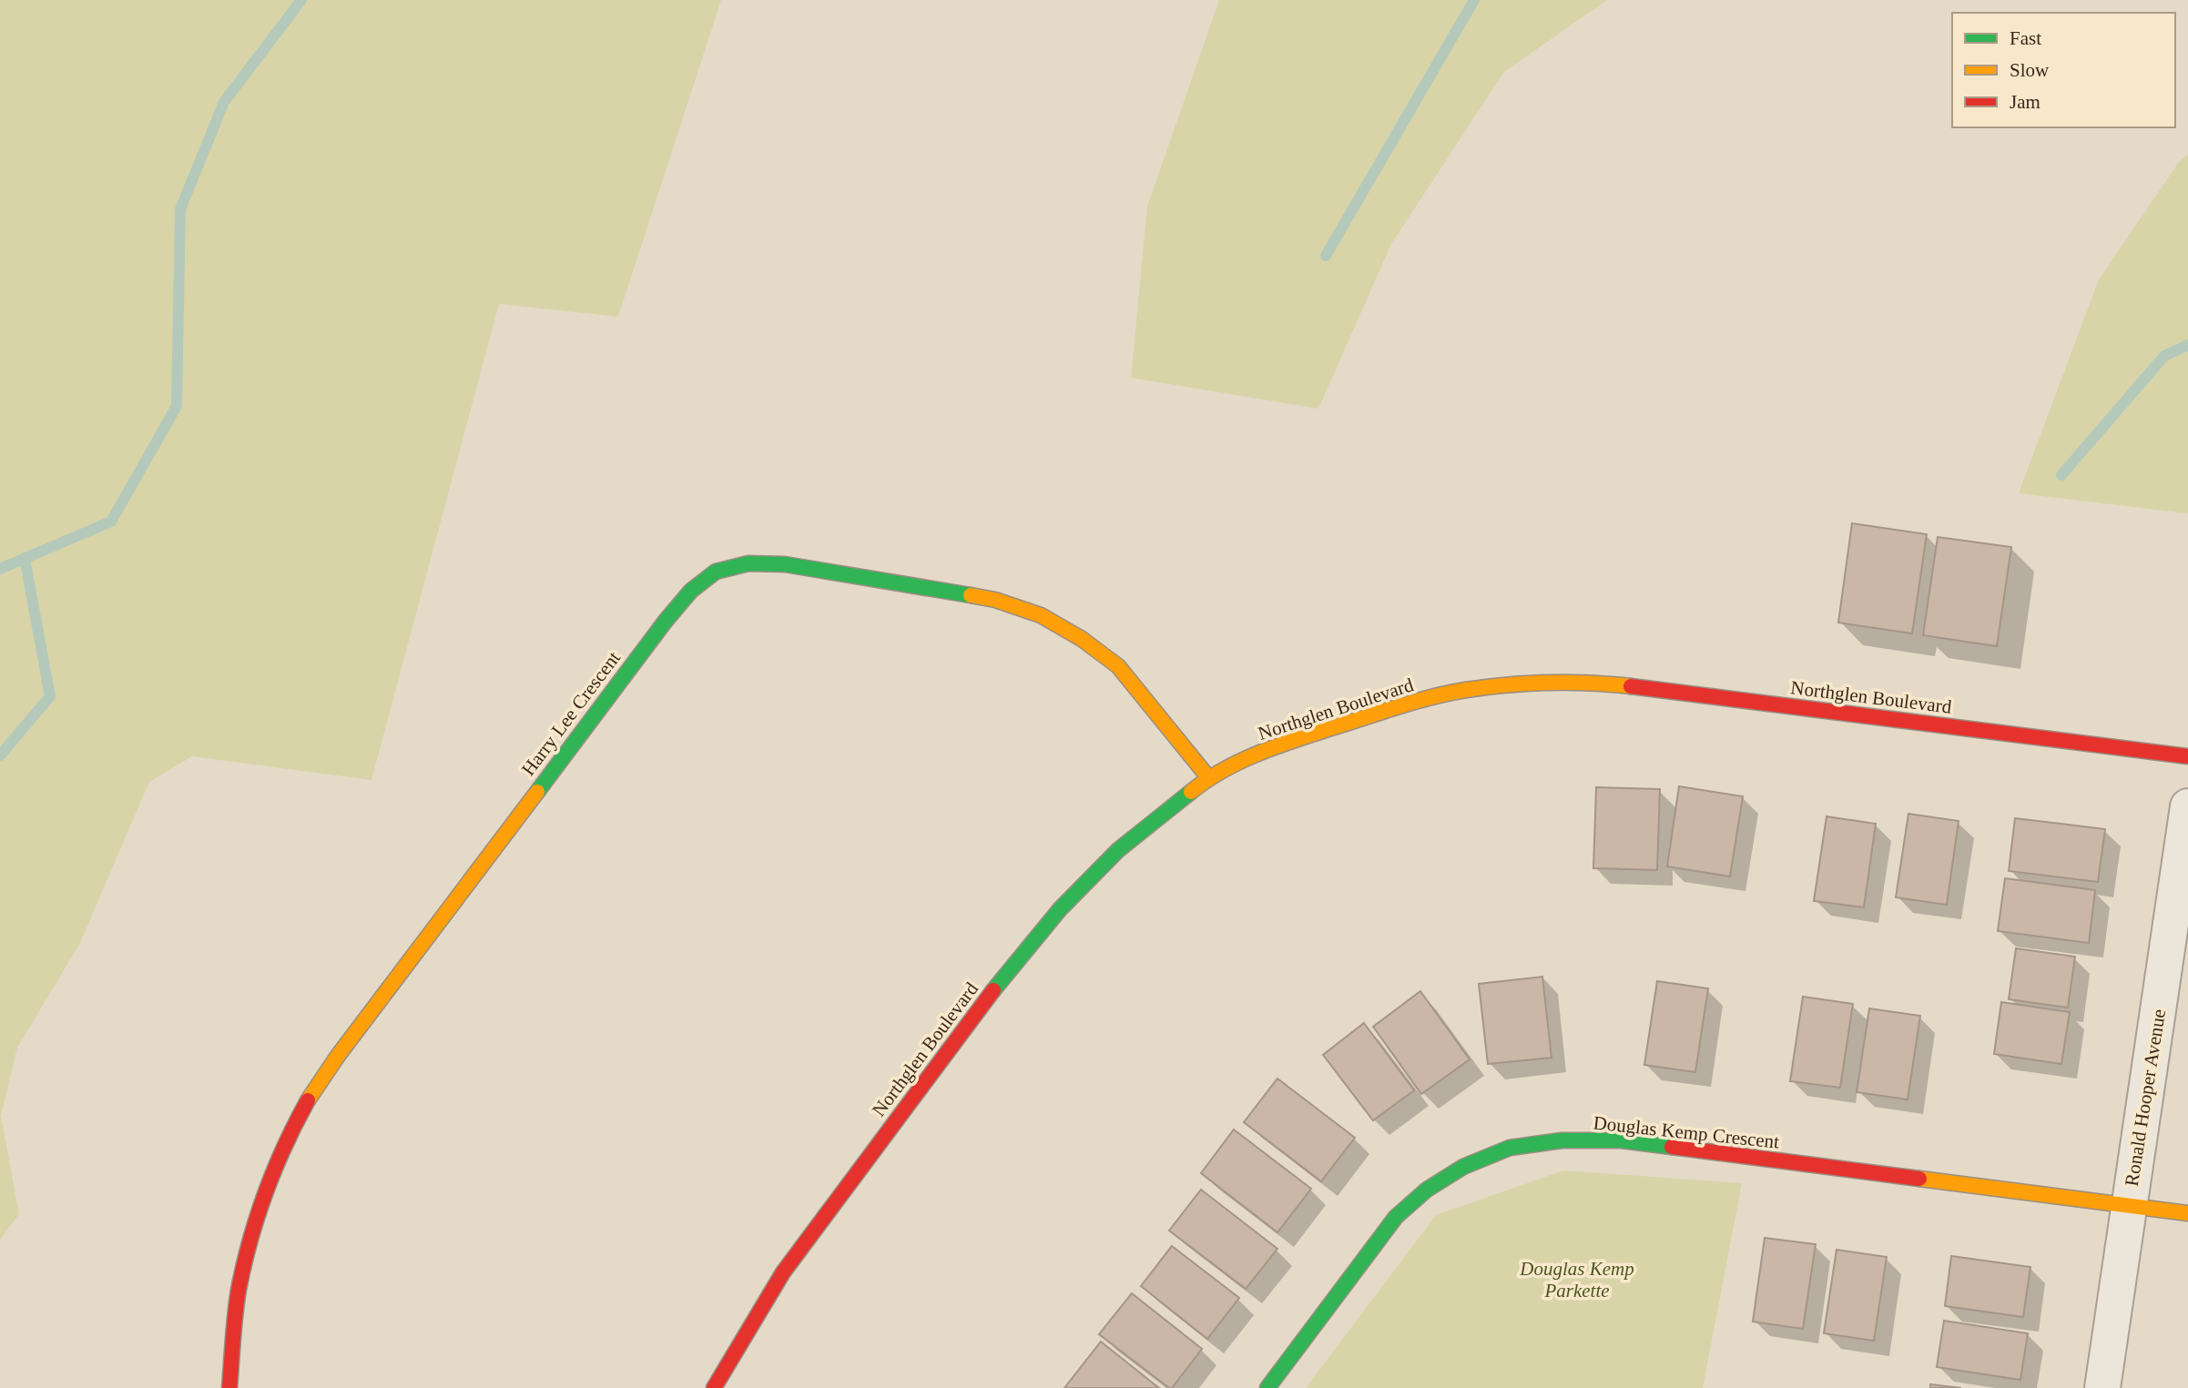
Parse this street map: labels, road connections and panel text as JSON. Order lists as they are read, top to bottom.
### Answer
{
  "streets": {
    "street": [
      "Northglen Boulevard",
      "Harry Lee Crescent",
      "Ronald Hooper Avenue",
      "Douglas Kemp Crescent"
    ]
  },
  "crossings": [
    ["Northglen Boulevard", "Harry Lee Crescent"],
    ["Ronald Hooper Avenue", "Douglas Kemp Crescent"]
  ],
  "parks": ["Douglas Kemp Parkette"],
  "legend": ["Fast", "Slow", "Jam"]
}
